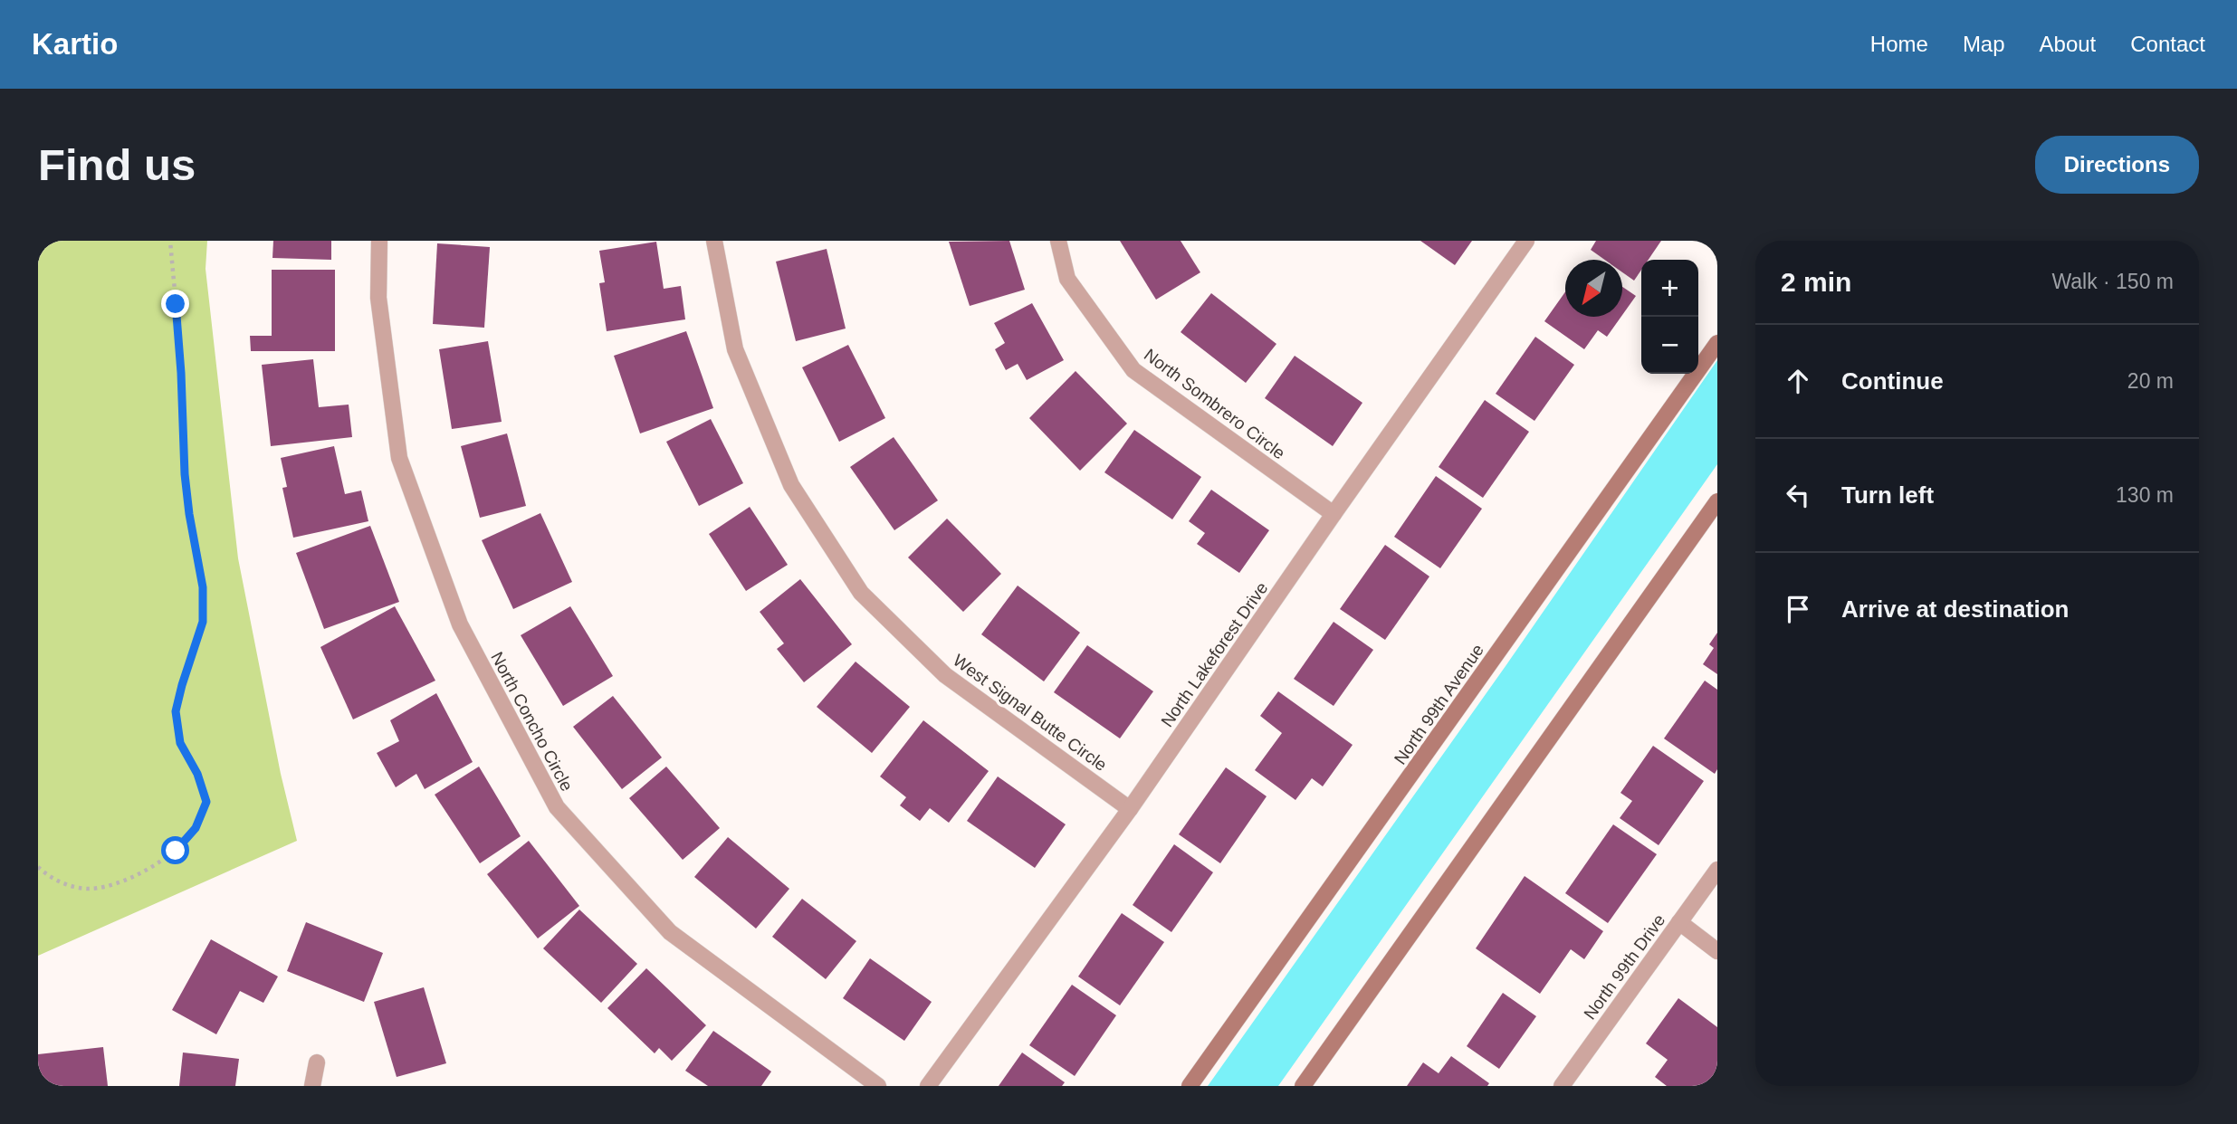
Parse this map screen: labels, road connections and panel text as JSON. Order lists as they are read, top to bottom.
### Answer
{
  "streets": {
    "main road": ["North 99th Avenue"],
    "street": [
      "North Sombrero Circle",
      "North Lakeforest Drive",
      "West Signal Butte Circle",
      "North Concho Circle",
      "North 99th Drive"
    ]
  },
  "crossings": [
    ["North Sombrero Circle", "North Lakeforest Drive"],
    ["North Lakeforest Drive", "West Signal Butte Circle"]
  ],
  "north": "bottom left",
  "page": {
    "header": "Kartio",
    "nav": [
      "Home",
      "Map",
      "About",
      "Contact"
    ],
    "buttons": "Directions",
    "title": "Find us",
    "heading": ["2 min", "Walk · 150 m"],
    "map_buttons": ["+", "−"],
    "list": [
      ["Continue", "20 m"],
      ["Turn left", "130 m"],
      "Arrive at destination"
    ]
  }
}
